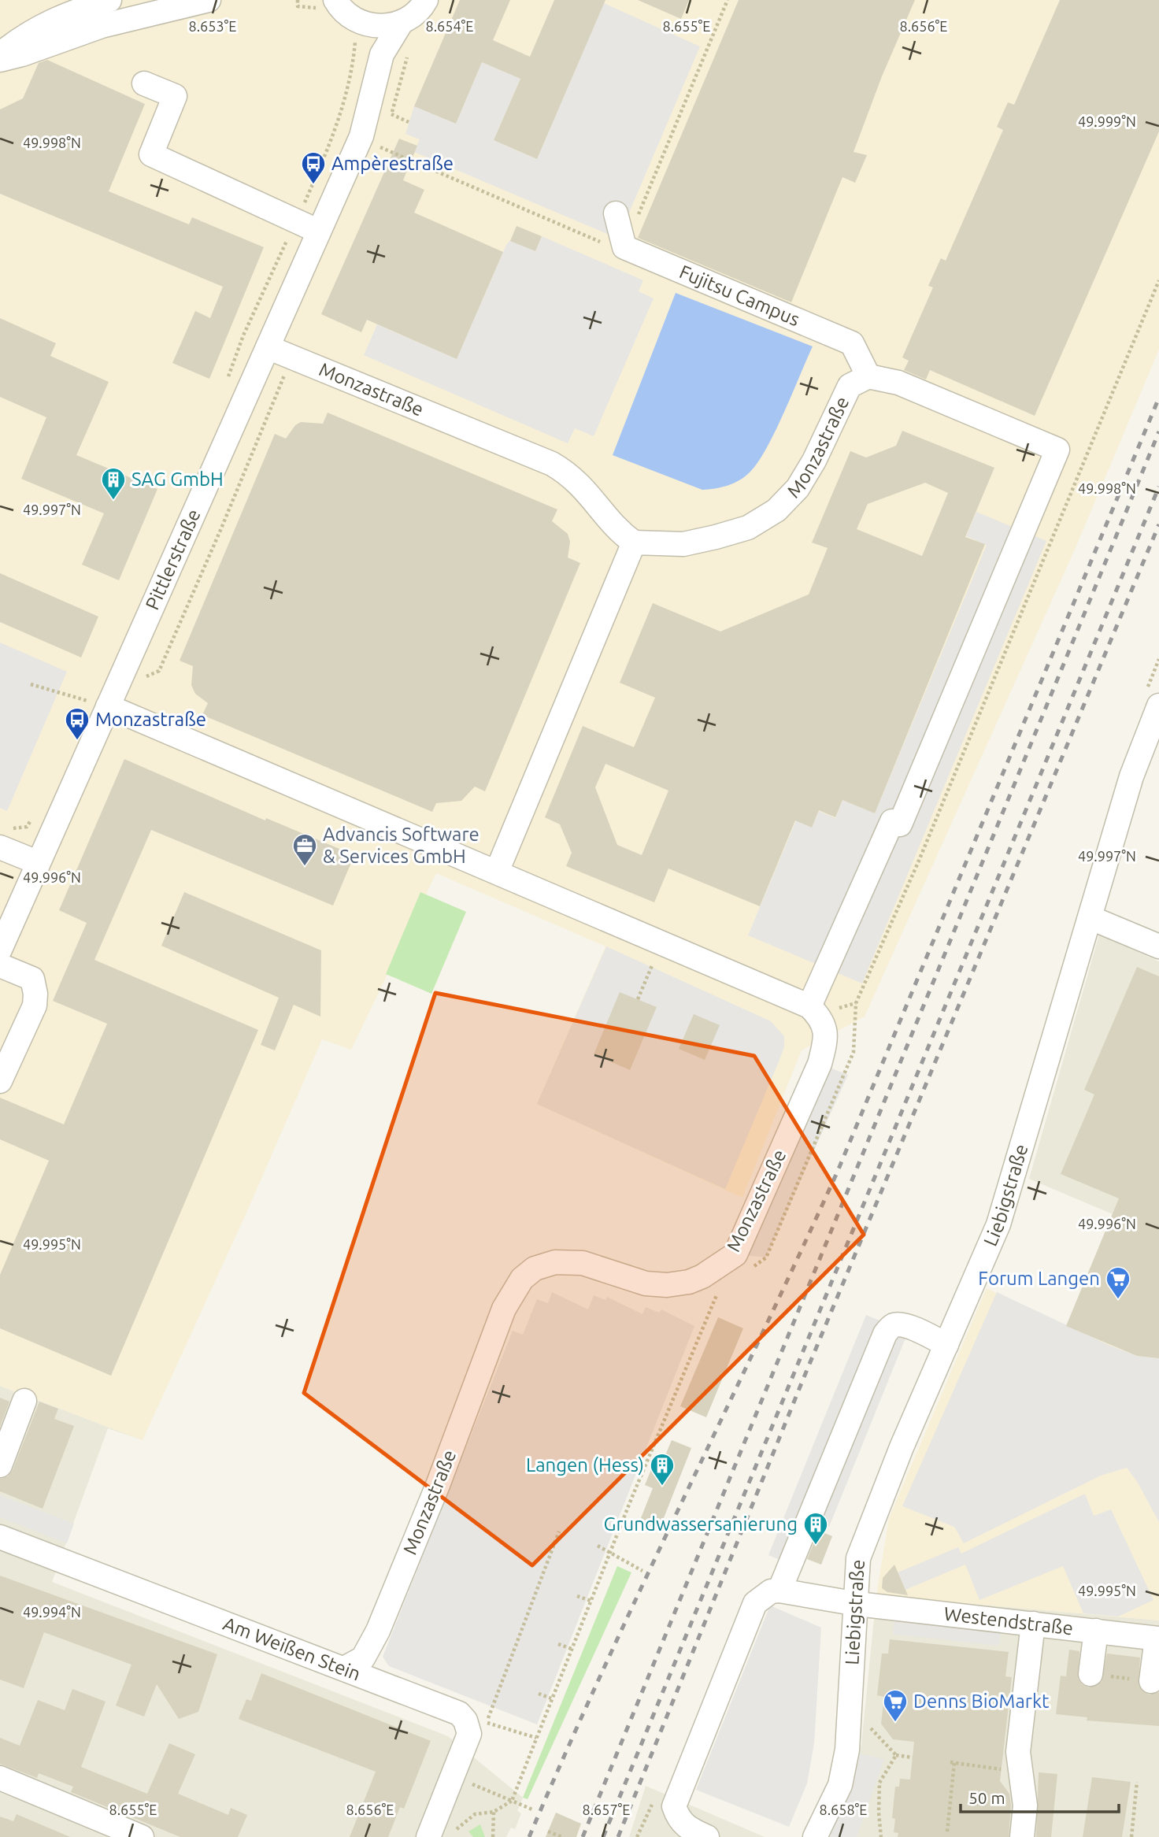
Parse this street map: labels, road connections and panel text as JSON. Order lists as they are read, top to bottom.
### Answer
{
  "streets": {
    "street": [
      "Fujitsu Campus",
      "Monzastraße",
      "Pittlerstraße",
      "Liebigstraße",
      "Westendstraße",
      "Am Weißen Stein"
    ]
  },
  "crossings": [
    ["Fujitsu Campus", "Monzastraße"],
    ["Monzastraße", "Pittlerstraße"],
    ["Monzastraße", "Am Weißen Stein"],
    ["Liebigstraße", "Westendstraße"]
  ],
  "places": {
    "bus stop": ["Ampèrestraße", "Monzastraße"],
    "building": ["SAG GmbH", "Langen (Hess)", "Grundwassersanierung"],
    "office": ["Advancis Software & Services GmbH"],
    "supermarket": ["Forum Langen", "Denns BioMarkt"]
  },
  "scale_bar": "50 m",
  "coordinates": [
    "8.653°E",
    "8.654°E",
    "8.655°E",
    "8.656°E",
    "49.999°N",
    "49.998°N",
    "49.997°N",
    "49.996°N",
    "49.995°N",
    "49.994°N",
    "8.657°E",
    "8.658°E"
  ]
}
